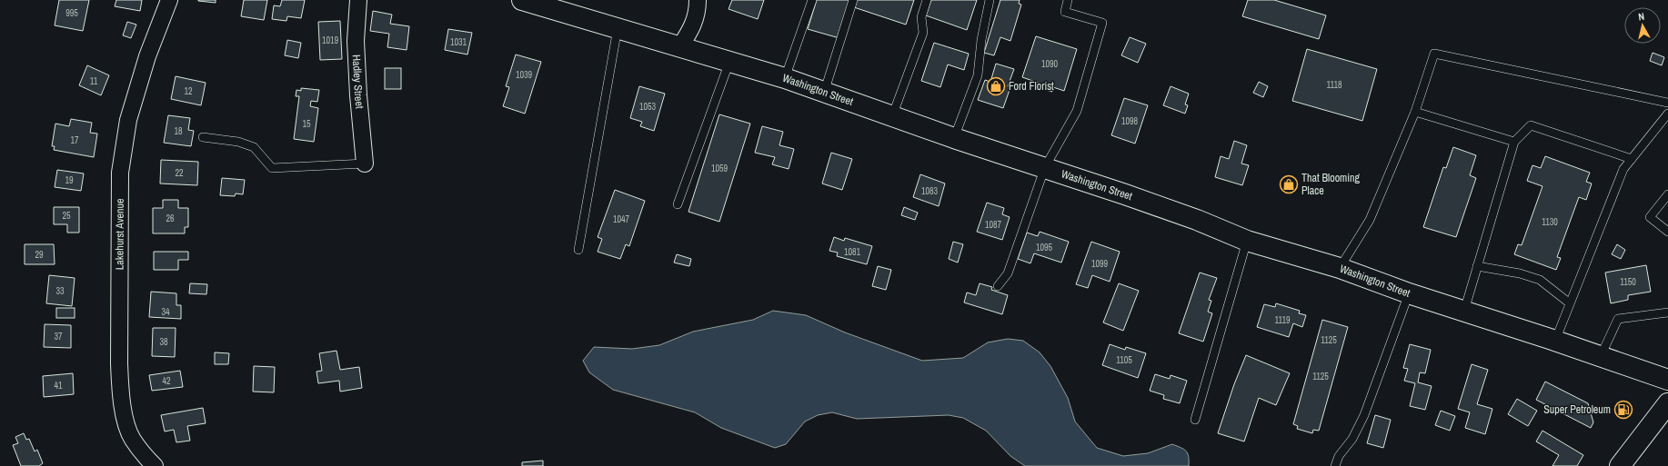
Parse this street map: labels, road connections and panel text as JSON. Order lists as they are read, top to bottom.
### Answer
{
  "streets": {
    "main road": ["Washington Street"],
    "street": ["Hadley Street", "Lakehurst Avenue"]
  },
  "places": {
    "shop": ["Ford Florist", "That Blooming Place"],
    "fuel station": ["Super Petroleum"]
  },
  "house_numbers": [
    "995",
    "1019",
    "1031",
    "1090",
    "1039",
    "11",
    "1118",
    "12",
    "1053",
    "1098",
    "15",
    "18",
    "17",
    "1059",
    "22",
    "19",
    "1083",
    "25",
    "26",
    "1047",
    "1130",
    "1087",
    "1095",
    "1081",
    "29",
    "1099",
    "1150",
    "33",
    "34",
    "1119",
    "37",
    "1125",
    "38",
    "1105",
    "1125",
    "42",
    "41"
  ],
  "north": "top"
}
